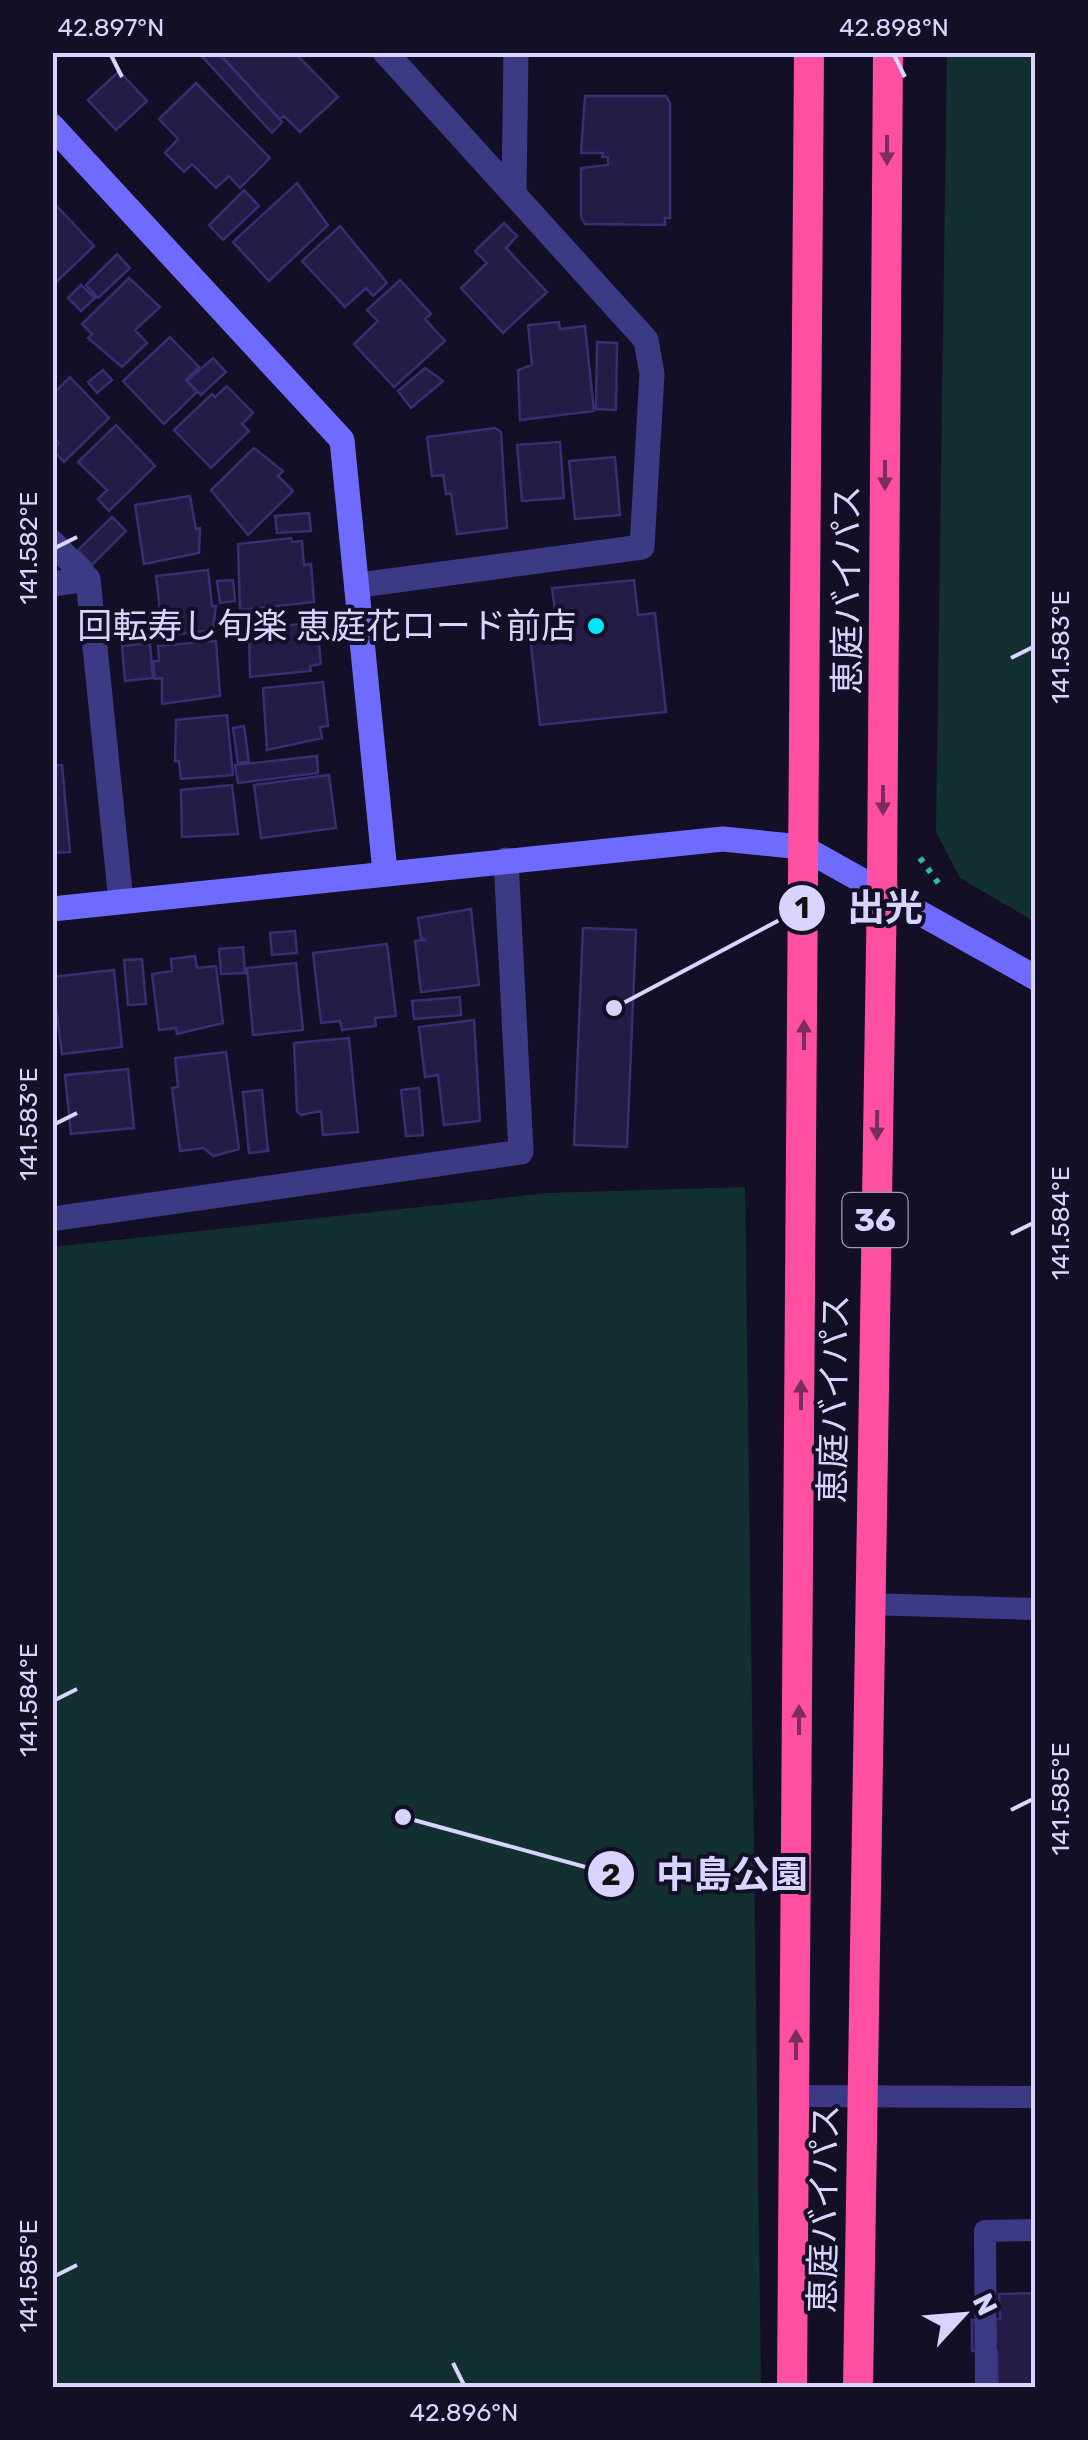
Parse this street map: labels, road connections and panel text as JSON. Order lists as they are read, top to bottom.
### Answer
{
  "streets": {
    "highway": ["恵庭バイパス", "36"]
  },
  "places": ["回転寿し旬楽 恵庭花ロード前店", "出光", "中島公園"],
  "north": "top right",
  "coordinates": [
    "42.897°N",
    "42.898°N",
    "141.582°E",
    "141.583°E",
    "141.584°E",
    "141.585°E",
    "42.896°N"
  ]
}
